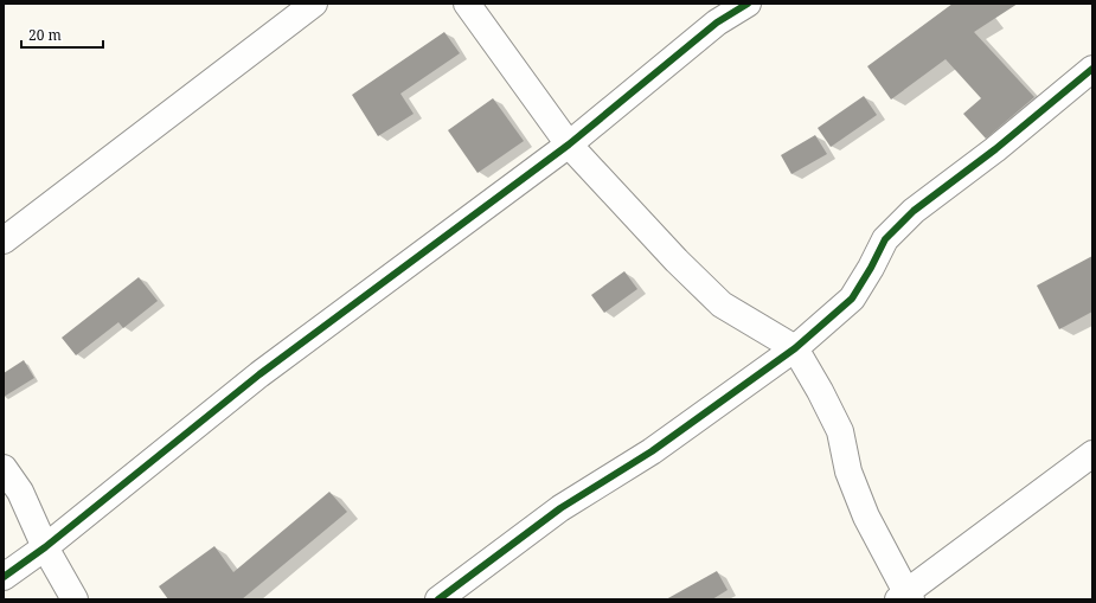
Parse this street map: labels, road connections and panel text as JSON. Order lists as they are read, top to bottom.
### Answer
{
  "scale_bar": "20 m"
}
